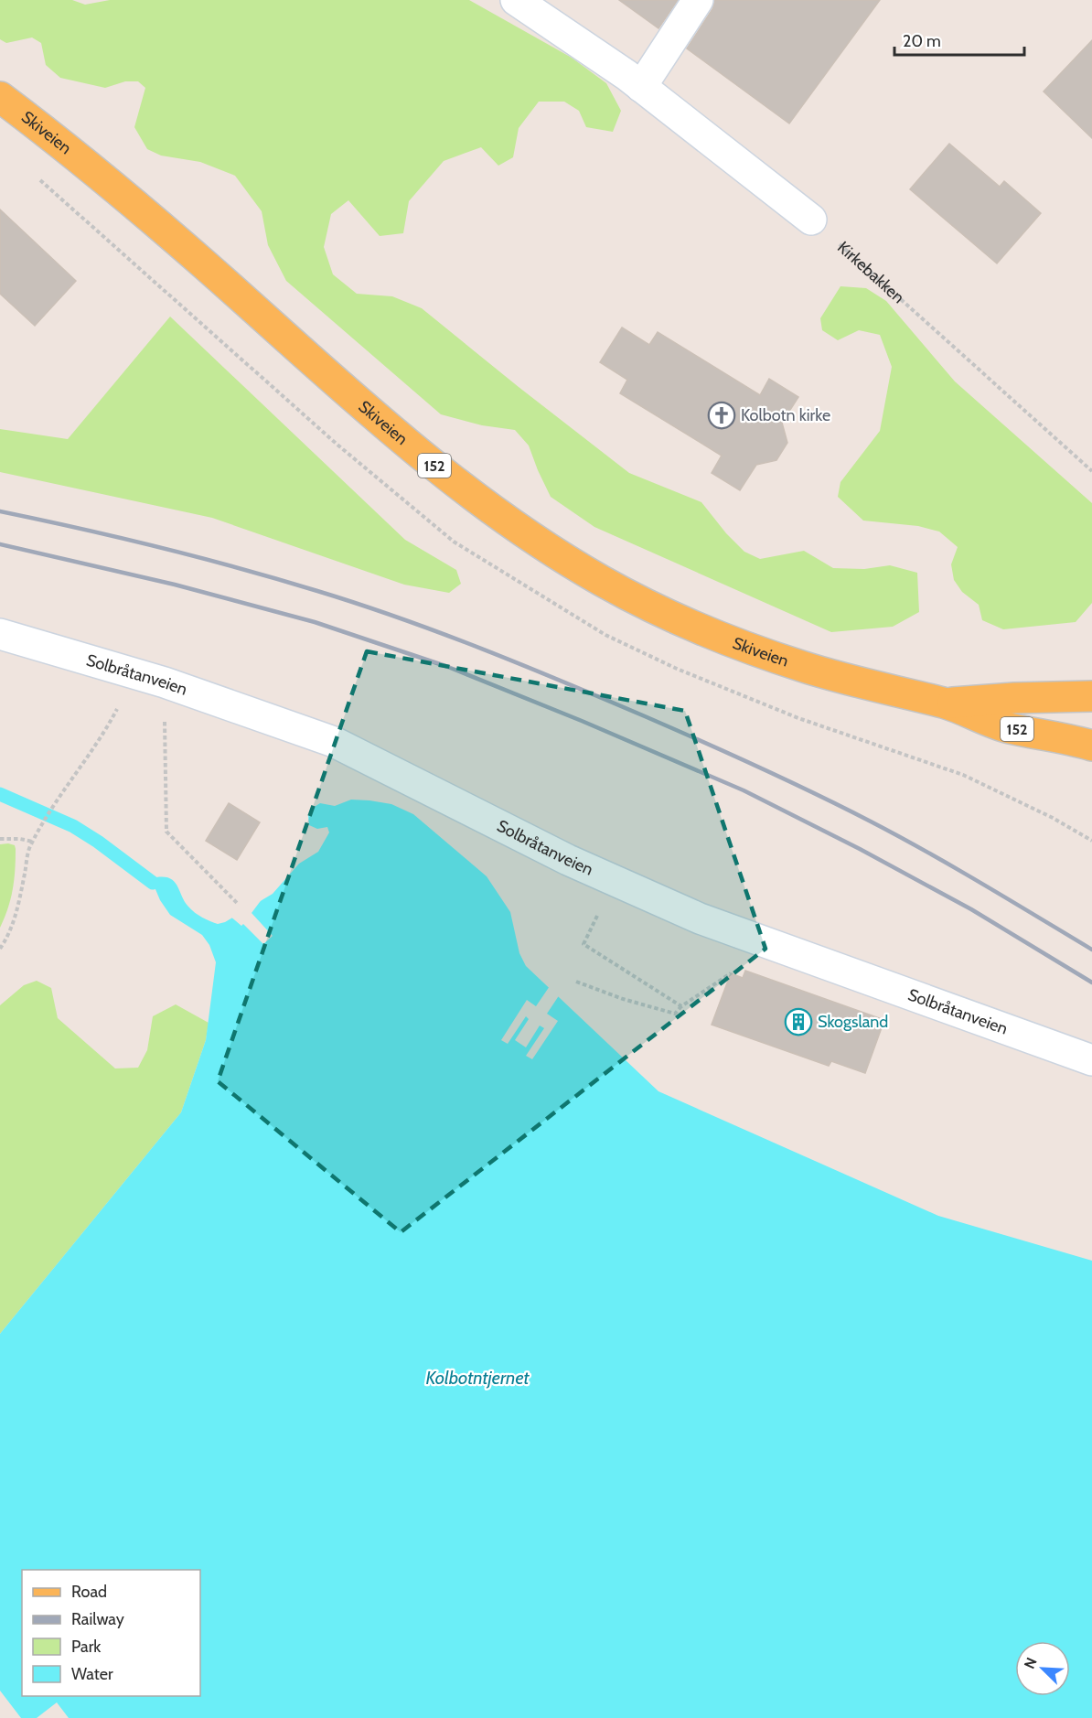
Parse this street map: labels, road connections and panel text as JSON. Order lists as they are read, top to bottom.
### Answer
{
  "streets": {
    "main road": ["Skiveien", "152"],
    "street": ["Solbråtanveien"],
    "path": ["Kirkebakken"]
  },
  "water": ["Kolbotntjernet"],
  "places": {
    "church": ["Kolbotn kirke"],
    "building": ["Skogsland"]
  },
  "legend": [
    "Road",
    "Railway",
    "Park",
    "Water"
  ],
  "scale_bar": "20 m",
  "north": "top left"
}
